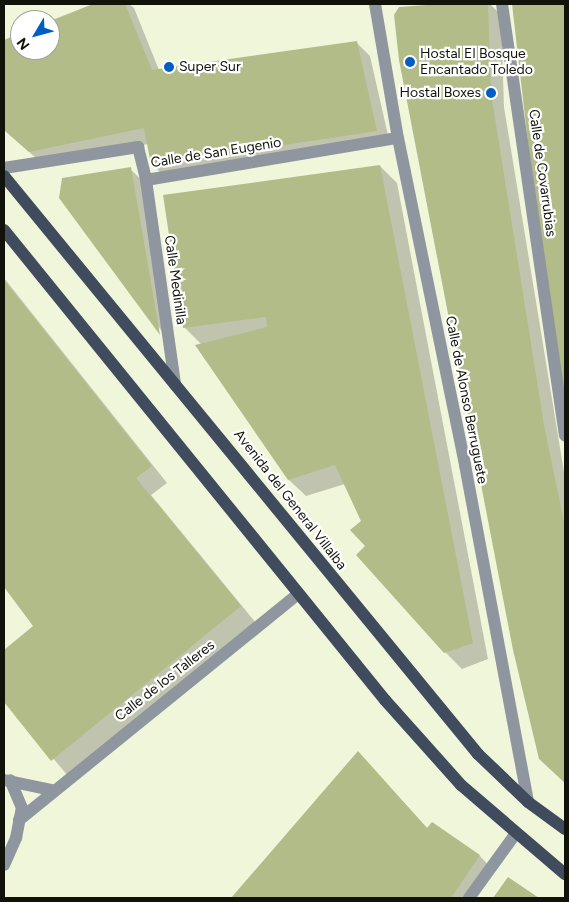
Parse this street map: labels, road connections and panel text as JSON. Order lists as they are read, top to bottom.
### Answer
{
  "streets": {
    "main road": ["Avenida del General Villalba"],
    "street": [
      "Calle de San Eugenio",
      "Calle de Covarrubias",
      "Calle Medinilla",
      "Calle de Alonso Berruguete",
      "Calle de los Talleres"
    ]
  },
  "crossings": [
    ["Calle de San Eugenio", "Calle Medinilla"],
    ["Calle de San Eugenio", "Calle de Alonso Berruguete"],
    ["Calle Medinilla", "Avenida del General Villalba"],
    ["Calle de Alonso Berruguete", "Avenida del General Villalba"]
  ],
  "places": ["Hostal El Bosque Encantado Toledo", "Super Sur", "Hostal Boxes"],
  "north": "bottom left"
}
